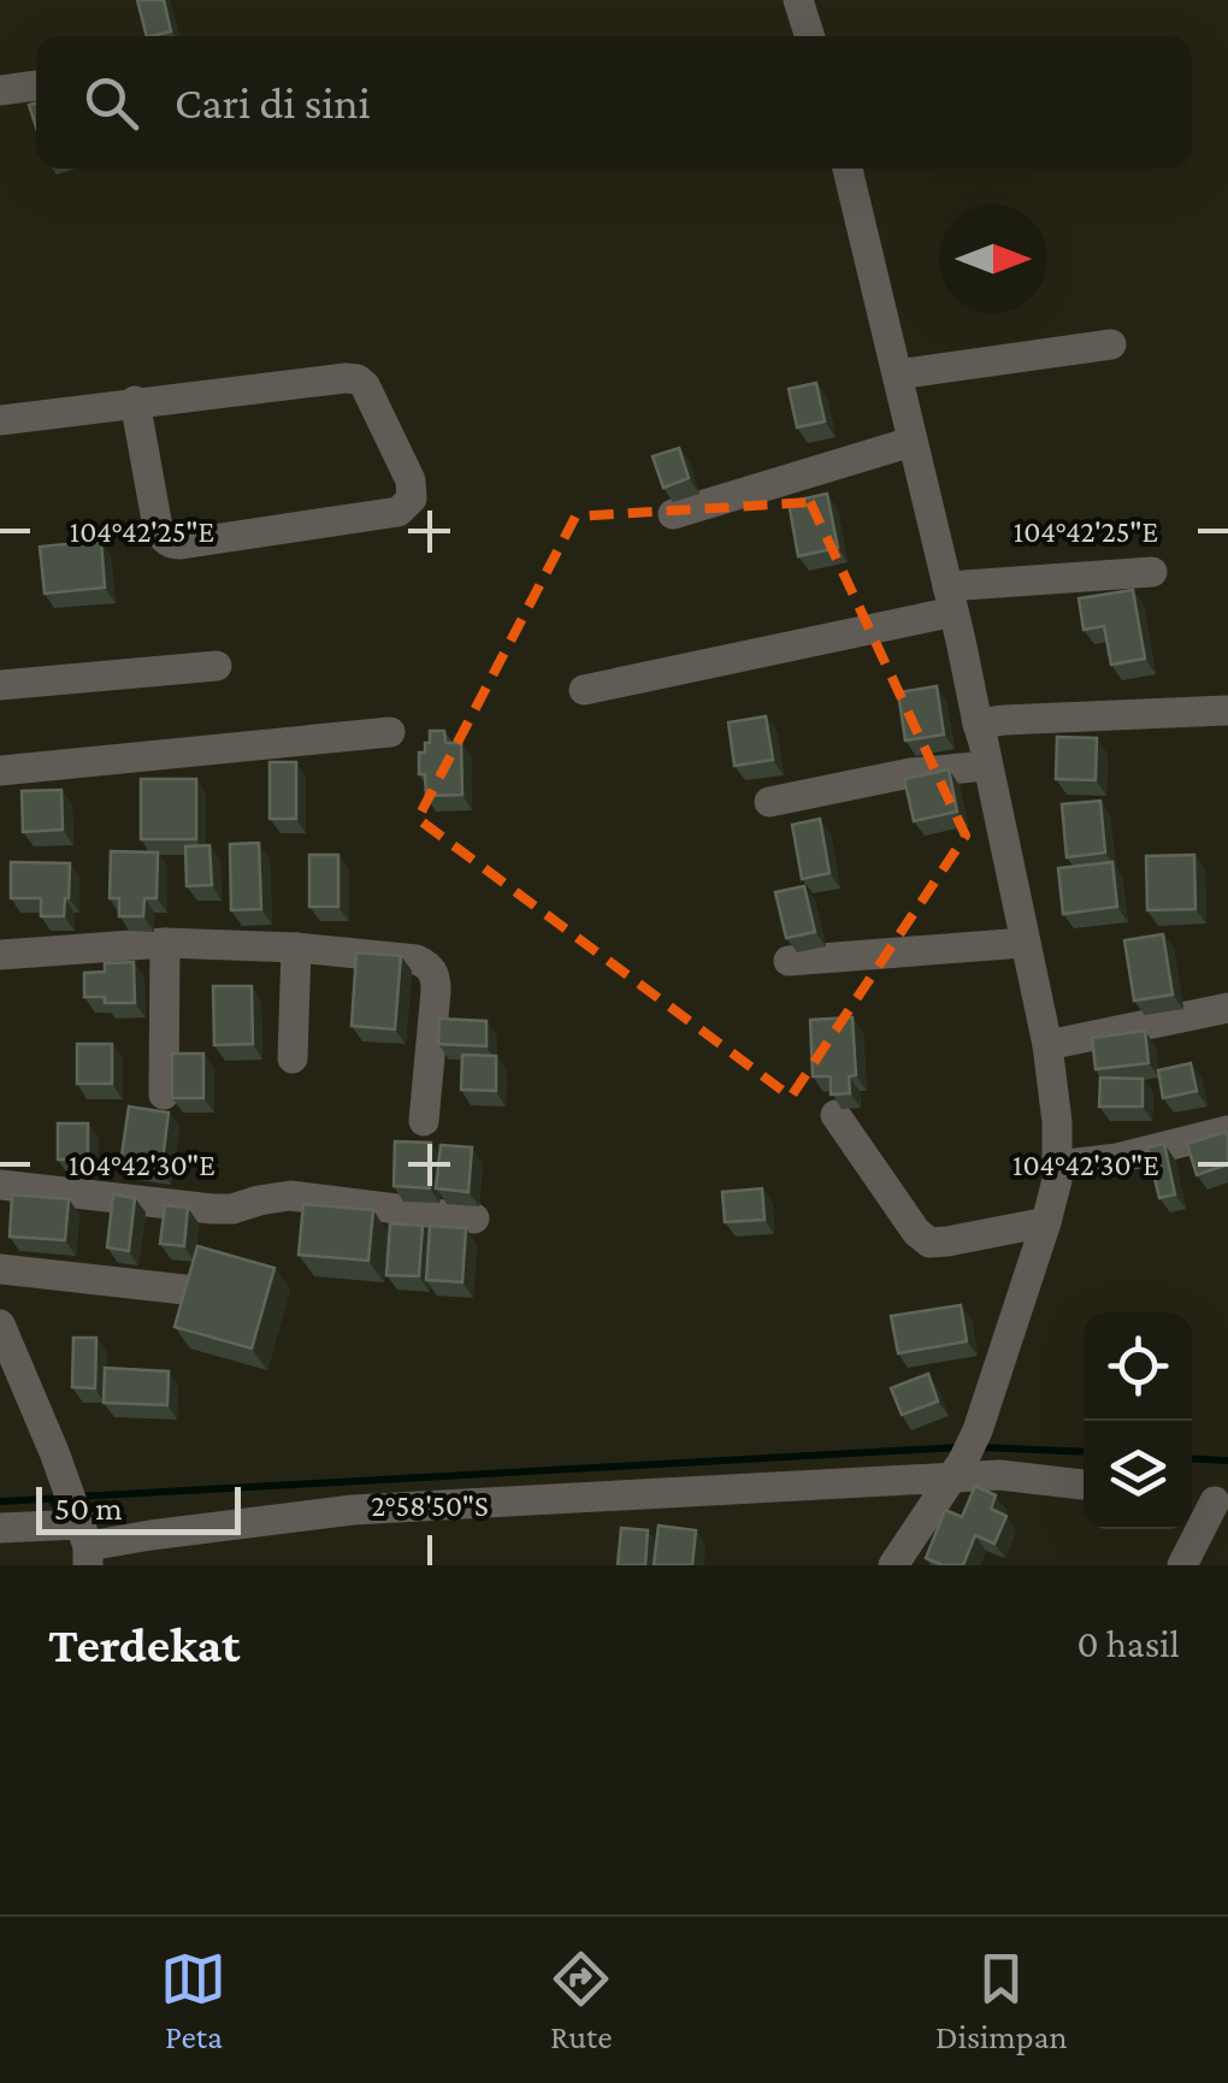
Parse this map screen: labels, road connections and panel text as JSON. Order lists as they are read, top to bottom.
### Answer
{
  "scale_bar": "50 m",
  "north": "right",
  "page": {
    "search": "Cari di sini",
    "scale": "50 m",
    "heading": ["Terdekat", "0 hasil"],
    "nav": ["Peta", "Rute", "Disimpan"]
  },
  "coordinates": ["104°42'25\"E", "104°42'30\"E", "2°58'50\"S"]
}
